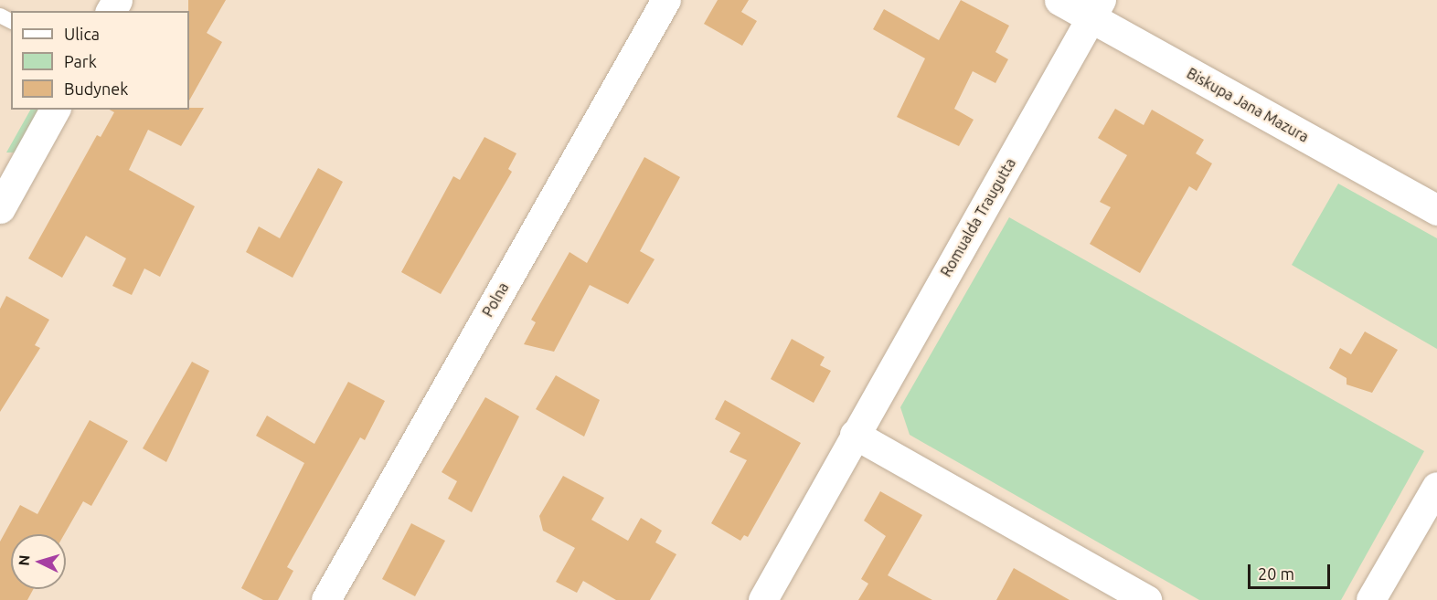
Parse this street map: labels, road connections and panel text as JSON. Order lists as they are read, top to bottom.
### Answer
{
  "streets": {
    "street": ["Biskupa Jana Mazura", "Romualda Traugutta", "Polna"]
  },
  "crossings": [
    ["Biskupa Jana Mazura", "Romualda Traugutta"]
  ],
  "legend": ["Ulica", "Park", "Budynek"],
  "scale_bar": "20 m",
  "north": "left"
}
